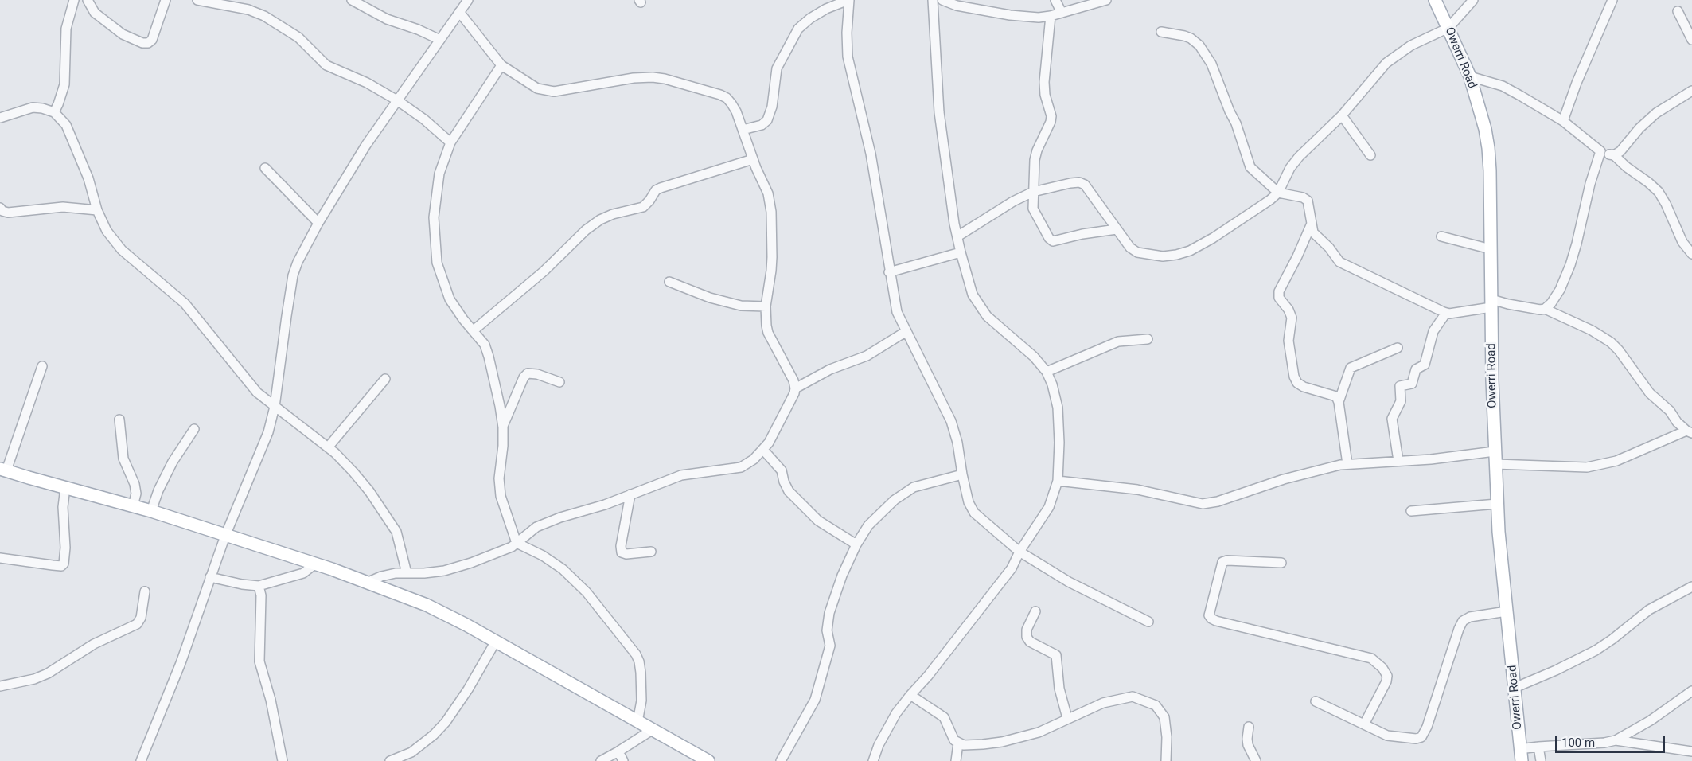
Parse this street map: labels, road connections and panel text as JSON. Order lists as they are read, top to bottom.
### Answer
{
  "streets": {
    "main road": ["Owerri Road"]
  },
  "scale_bar": "100 m"
}
